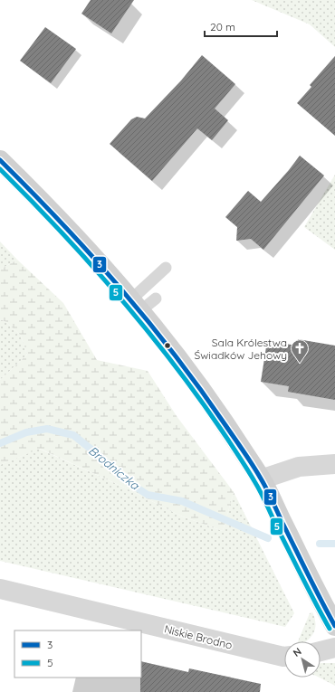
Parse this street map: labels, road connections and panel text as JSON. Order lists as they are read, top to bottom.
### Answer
{
  "streets": {
    "street": ["Niskie Brodno"]
  },
  "water": ["Brodniczka"],
  "places": {
    "church": ["Sala Królestwa Świadków Jehowy"]
  },
  "lines": ["transit line 3", "transit line 5"],
  "legend": ["3", "5"],
  "scale_bar": "20 m",
  "north": "top left"
}
